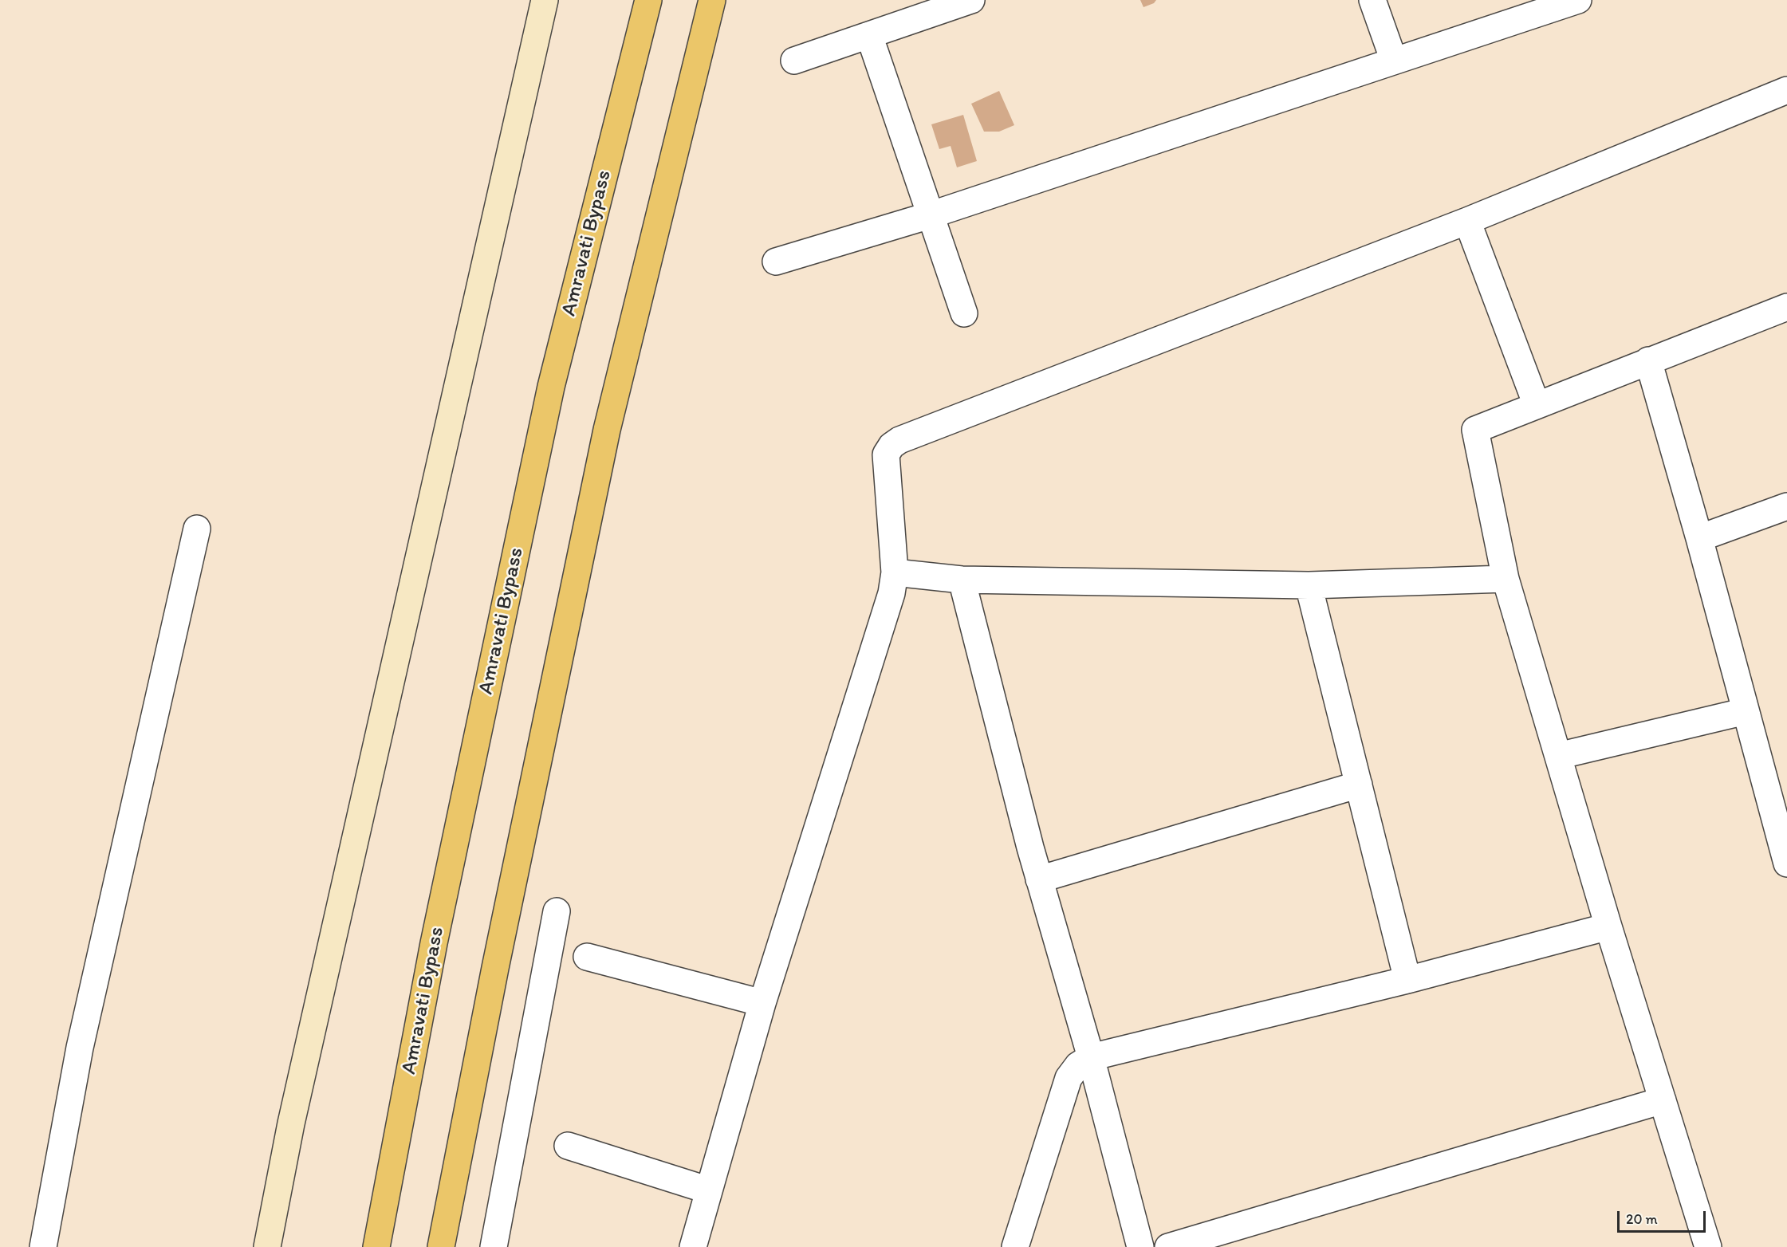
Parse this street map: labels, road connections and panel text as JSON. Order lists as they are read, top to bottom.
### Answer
{
  "streets": {
    "highway": ["Amravati Bypass"]
  },
  "scale_bar": "20 m"
}
